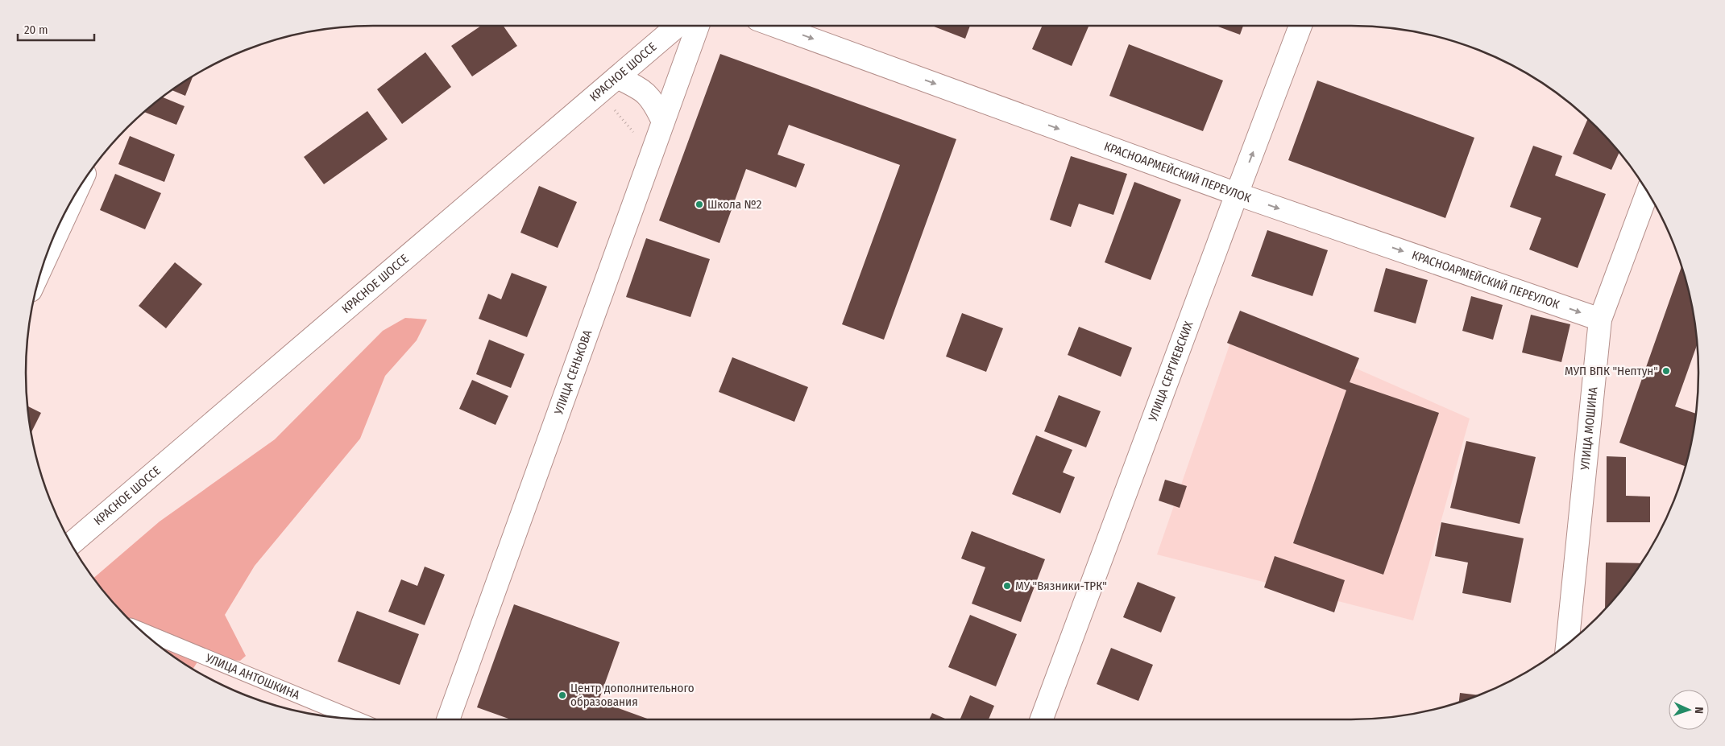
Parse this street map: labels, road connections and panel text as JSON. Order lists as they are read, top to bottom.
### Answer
{
  "streets": {
    "street": [
      "КРАСНОЕ ШОССЕ",
      "КРАСНОАРМЕЙСКИЙ ПЕРЕУЛОК",
      "УЛИЦА СЕРГИЕВСКИХ",
      "УЛИЦА СЕНЬКОВА",
      "УЛИЦА МОШИНА"
    ],
    "lane": ["УЛИЦА АНТОШКИНА"]
  },
  "crossings": [
    ["КРАСНОАРМЕЙСКИЙ ПЕРЕУЛОК", "УЛИЦА СЕРГИЕВСКИХ"],
    ["КРАСНОАРМЕЙСКИЙ ПЕРЕУЛОК", "УЛИЦА МОШИНА"]
  ],
  "one_way": ["КРАСНОАРМЕЙСКИЙ ПЕРЕУЛОК"],
  "places": [
    "Школа №2",
    "МУП ВПК \"Нептун\"",
    "МУ \"Вязники-ТРК\"",
    "Центр дополнительного образования"
  ],
  "scale_bar": "20 m",
  "north": "right"
}
